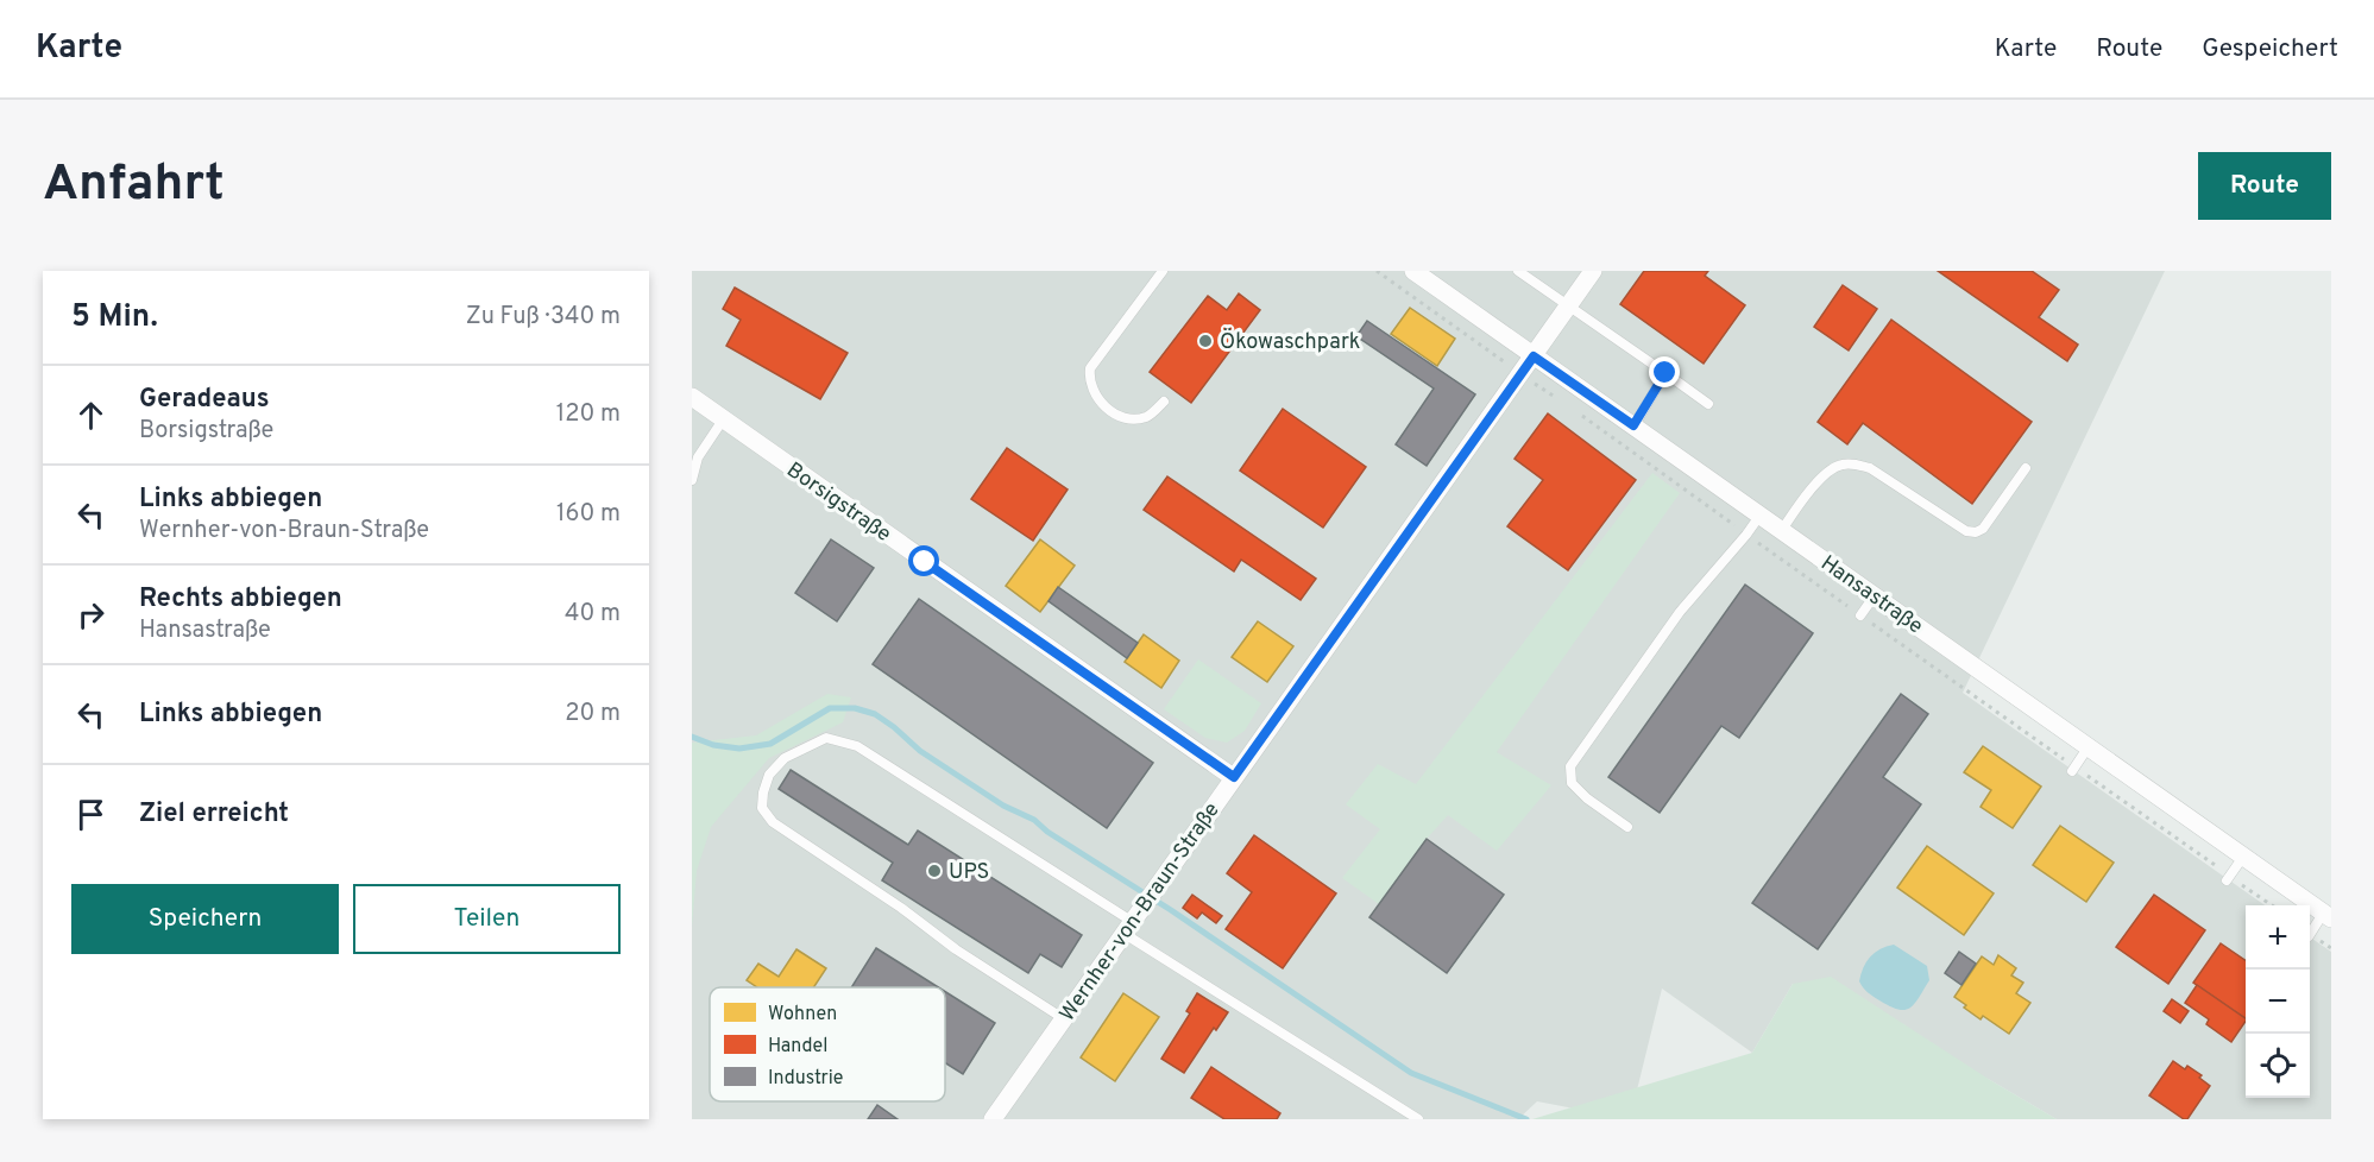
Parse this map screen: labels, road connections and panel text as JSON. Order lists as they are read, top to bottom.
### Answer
{
  "streets": {
    "street": ["Borsigstraße", "Hansastraße", "Wernher-von-Braun-Straße"]
  },
  "crossings": [
    ["Borsigstraße", "Wernher-von-Braun-Straße"],
    ["Hansastraße", "Wernher-von-Braun-Straße"]
  ],
  "places": ["Ökowaschpark", "UPS"],
  "legend": ["Wohnen", "Handel", "Industrie"],
  "page": {
    "header": "Karte",
    "nav": ["Karte", "Route", "Gespeichert"],
    "buttons": [
      "Route",
      ["Speichern", "Teilen"]
    ],
    "title": "Anfahrt",
    "heading": ["5 Min.", "Zu Fuß · 340 m"],
    "list": [
      ["Geradeaus", "Borsigstraße", "120 m"],
      ["Links abbiegen", "Wernher-von-Braun-Straße", "160 m"],
      ["Rechts abbiegen", "Hansastraße", "40 m"],
      ["Links abbiegen", "20 m"],
      "Ziel erreicht"
    ],
    "map_buttons": ["+", "−"]
  }
}
